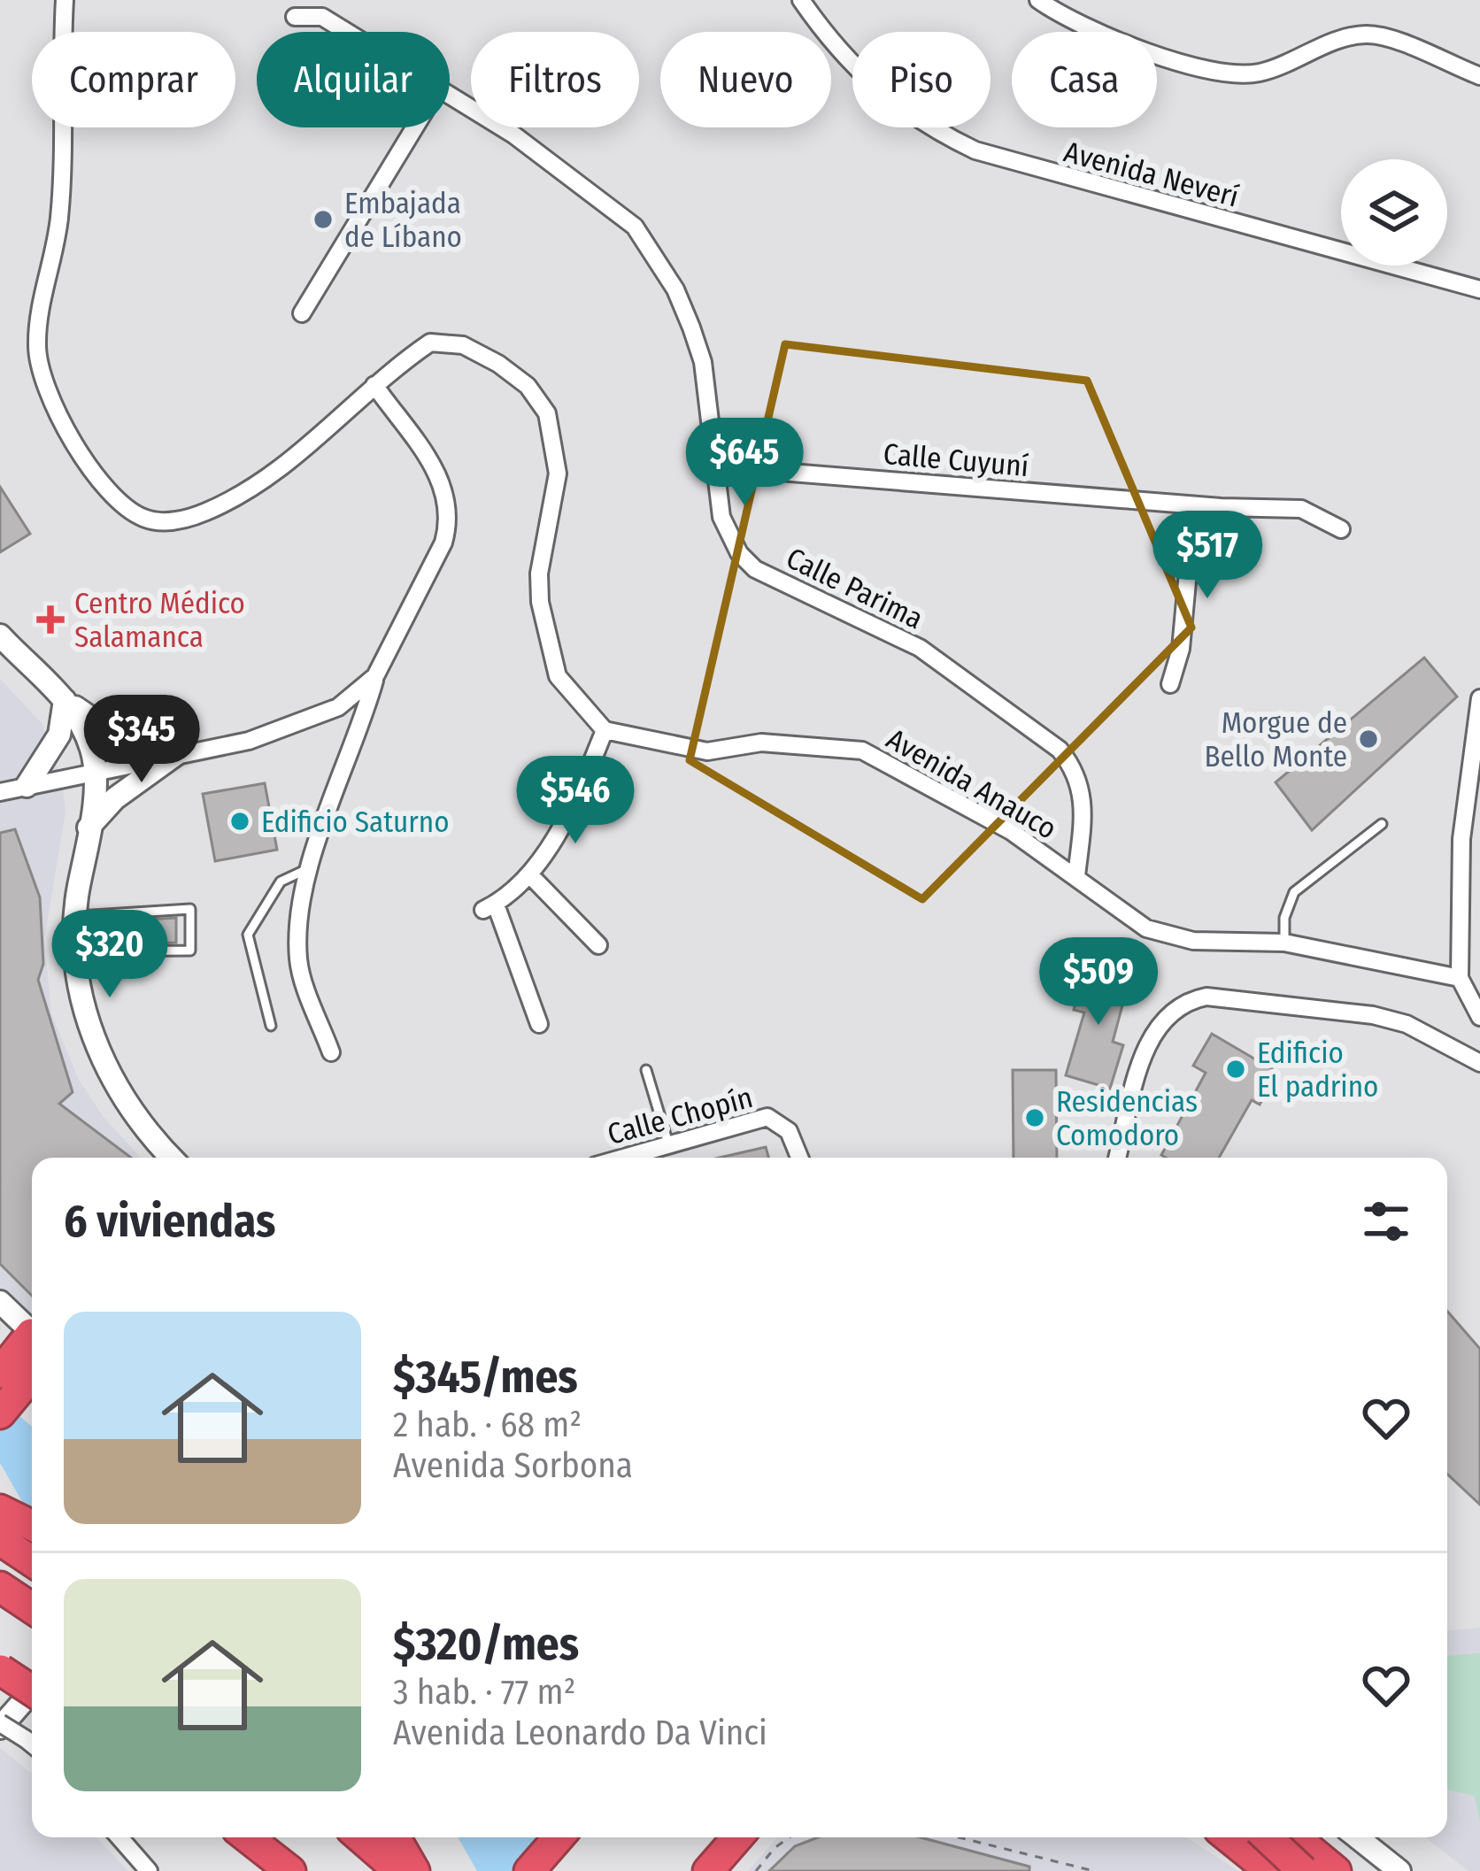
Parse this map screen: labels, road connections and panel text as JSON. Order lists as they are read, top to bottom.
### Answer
{
  "streets": {
    "street": [
      "Avenida Neverí",
      "Calle Cuyuní",
      "Calle Parima",
      "Avenida Anauco",
      "Calle Chopín"
    ]
  },
  "crossings": [
    ["Calle Cuyuní", "Calle Parima"],
    ["Calle Parima", "Avenida Anauco"]
  ],
  "places": {
    "other": [
      "Embajada de Líbano",
      "Morgue de Bello Monte",
      "Edificio Saturno",
      "Edificio El padrino",
      "Residencias Comodoro"
    ],
    "health": ["Centro Médico Salamanca"]
  },
  "page": {
    "chip": [
      "Comprar",
      "Alquilar",
      "Filtros",
      "Nuevo",
      "Piso",
      "Casa"
    ],
    "price": [
      "$645",
      "$517",
      "$345",
      "$546",
      "$320",
      "$509"
    ],
    "heading": "6 viviendas",
    "list": [
      {
        "name": "$345/mes",
        "note": "2 hab. · 68 m² · Avenida Sorbona"
      },
      {
        "name": "$320/mes",
        "note": "3 hab. · 77 m² · Avenida Leonardo Da Vinci"
      }
    ]
  }
}
